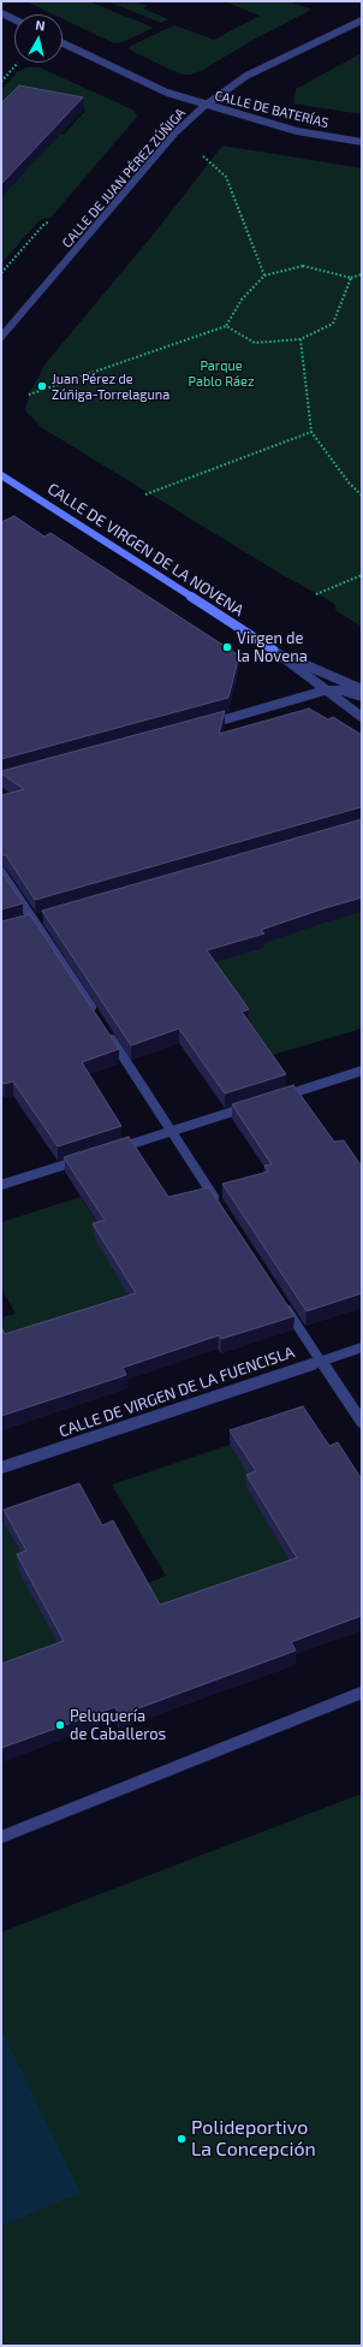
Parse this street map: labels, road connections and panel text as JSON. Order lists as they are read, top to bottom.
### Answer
{
  "streets": {
    "street": [
      "CALLE DE BATERÍAS",
      "CALLE DE JUAN PÉREZ ZÚÑIGA",
      "CALLE DE VIRGEN DE LA NOVENA",
      "CALLE DE VIRGEN DE LA FUENCISLA"
    ]
  },
  "crossings": [
    ["CALLE DE BATERÍAS", "CALLE DE JUAN PÉREZ ZÚÑIGA"]
  ],
  "parks": ["Parque Pablo Ráez"],
  "places": [
    "Juan Pérez de Zúñiga-Torrelaguna",
    "Virgen de la Novena",
    "Peluquería de Caballeros",
    "Polideportivo La Concepción"
  ],
  "north": "top"
}
